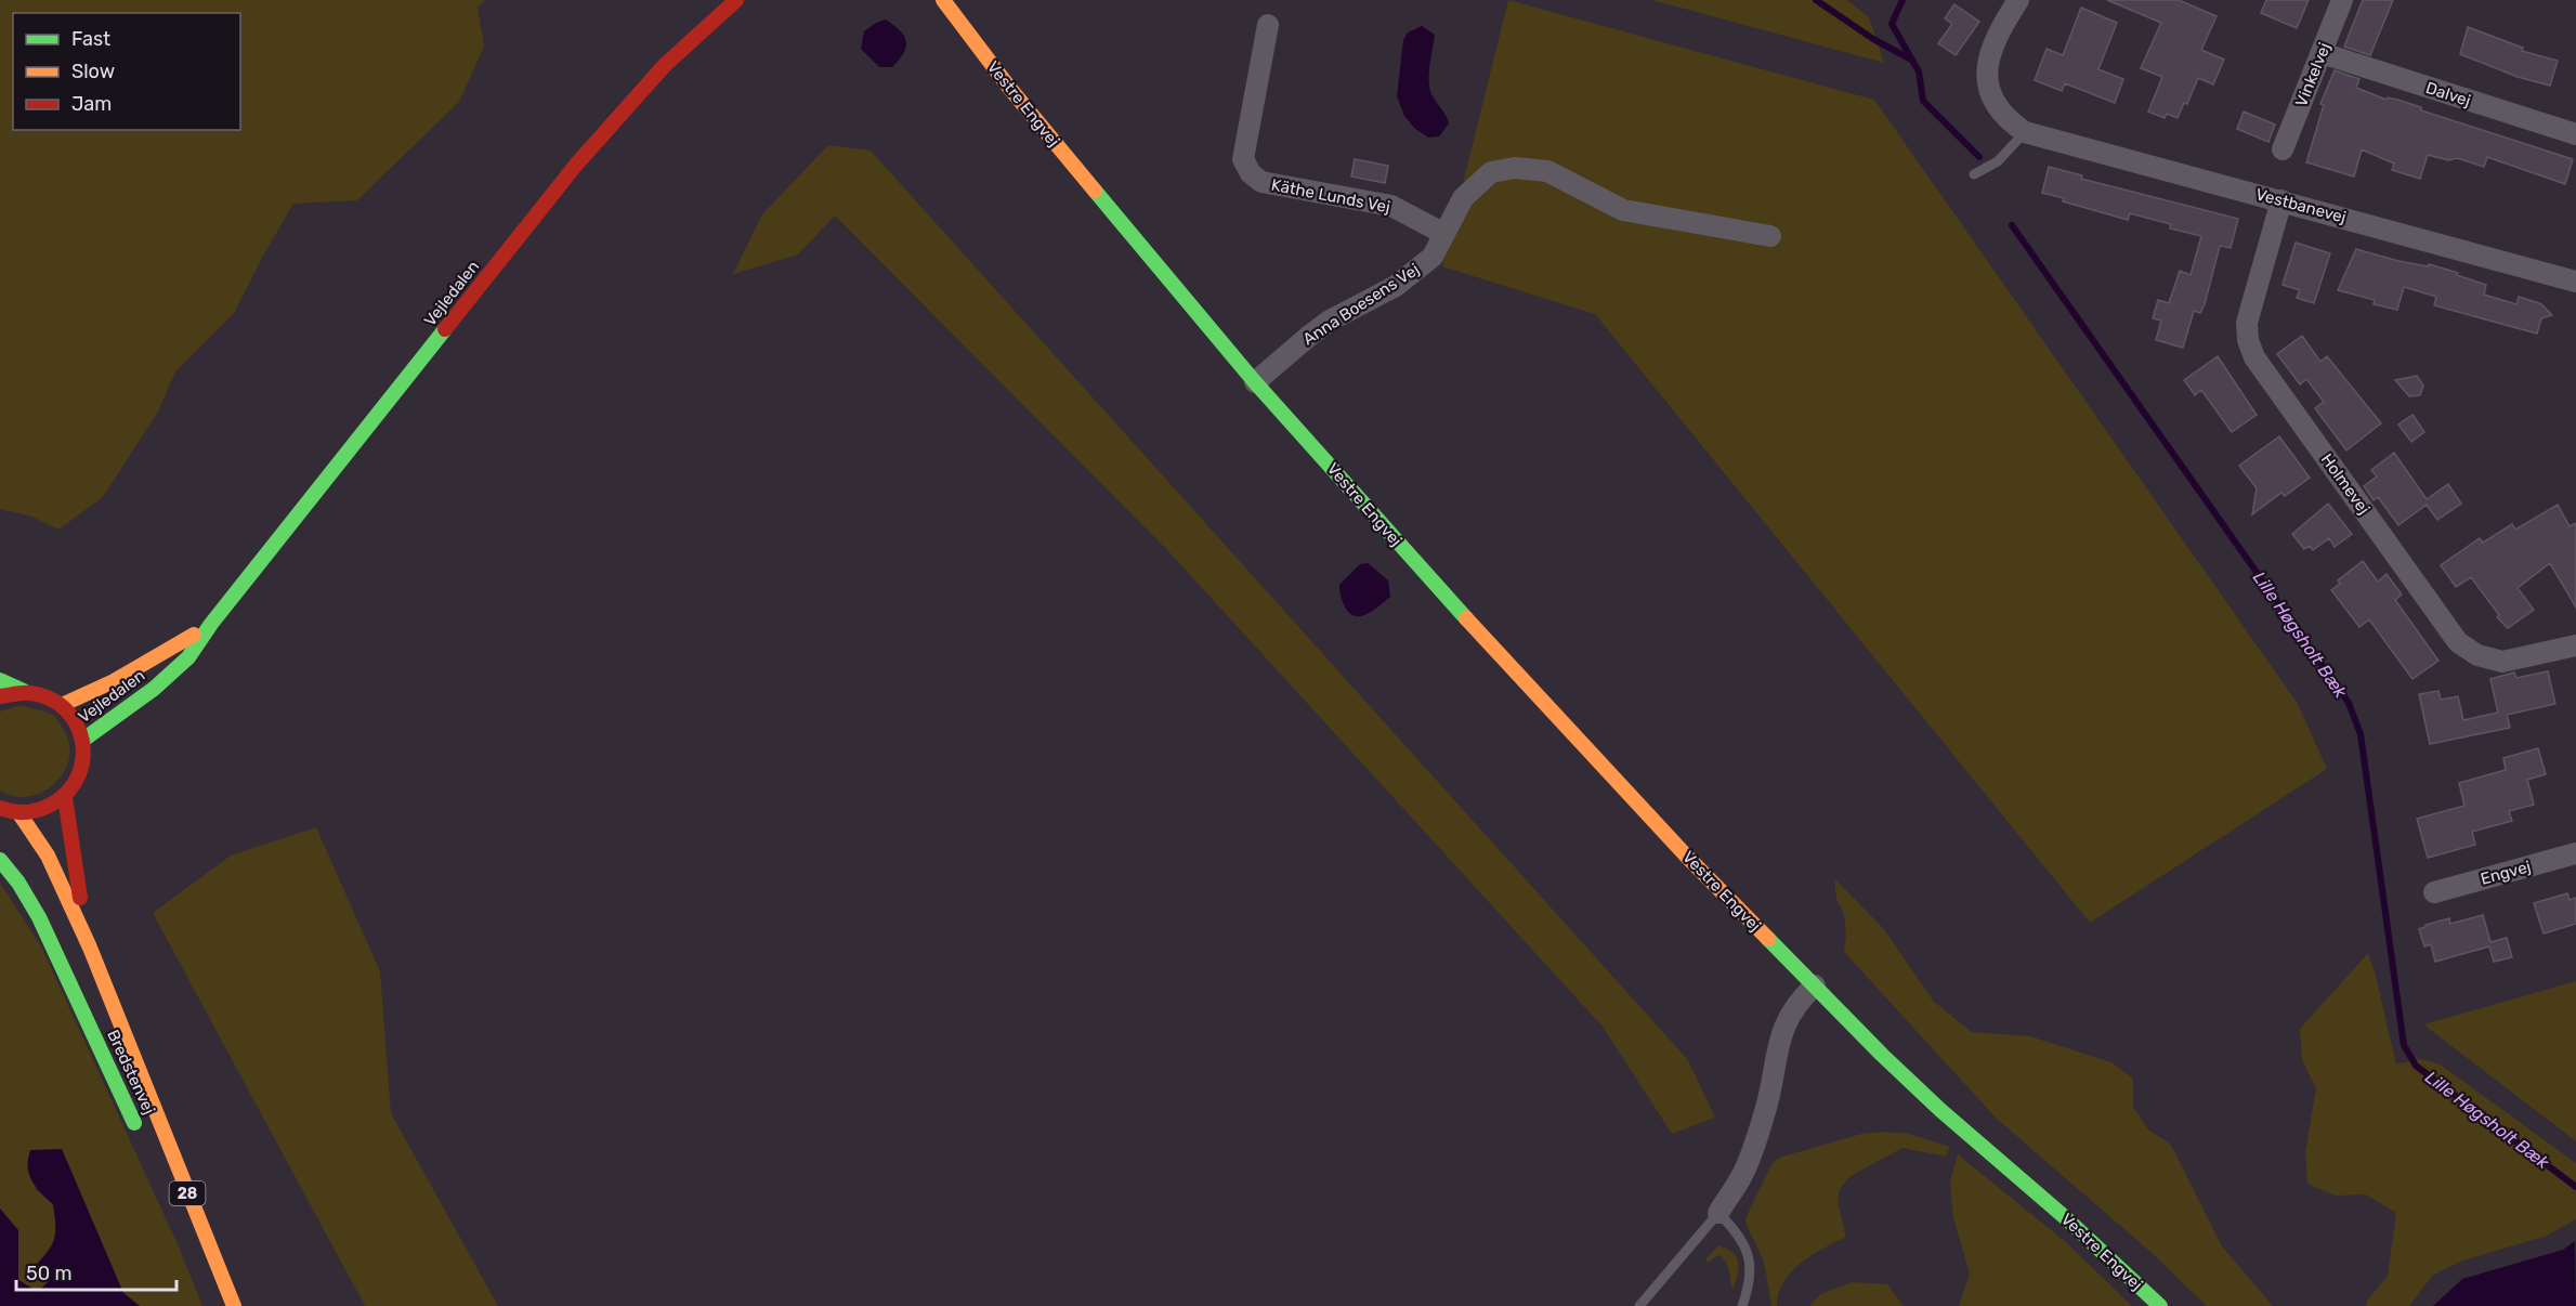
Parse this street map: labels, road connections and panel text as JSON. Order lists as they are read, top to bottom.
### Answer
{
  "streets": {
    "main road": [
      "Vestre Engvej",
      "Vejledalen",
      "Bredstenvej",
      "28"
    ],
    "street": [
      "Vinkelvej",
      "Dalvej",
      "Käthe Lunds Vej",
      "Vestbanevej",
      "Anna Boesens Vej",
      "Holmevej",
      "Engvej"
    ]
  },
  "crossings": [
    ["Vinkelvej", "Dalvej"],
    ["Vestre Engvej", "Anna Boesens Vej"],
    ["Käthe Lunds Vej", "Anna Boesens Vej"],
    ["Vestbanevej", "Holmevej"]
  ],
  "water": ["Lille Høgsholt Bæk"],
  "legend": ["Fast", "Slow", "Jam"],
  "scale_bar": "50 m"
}
